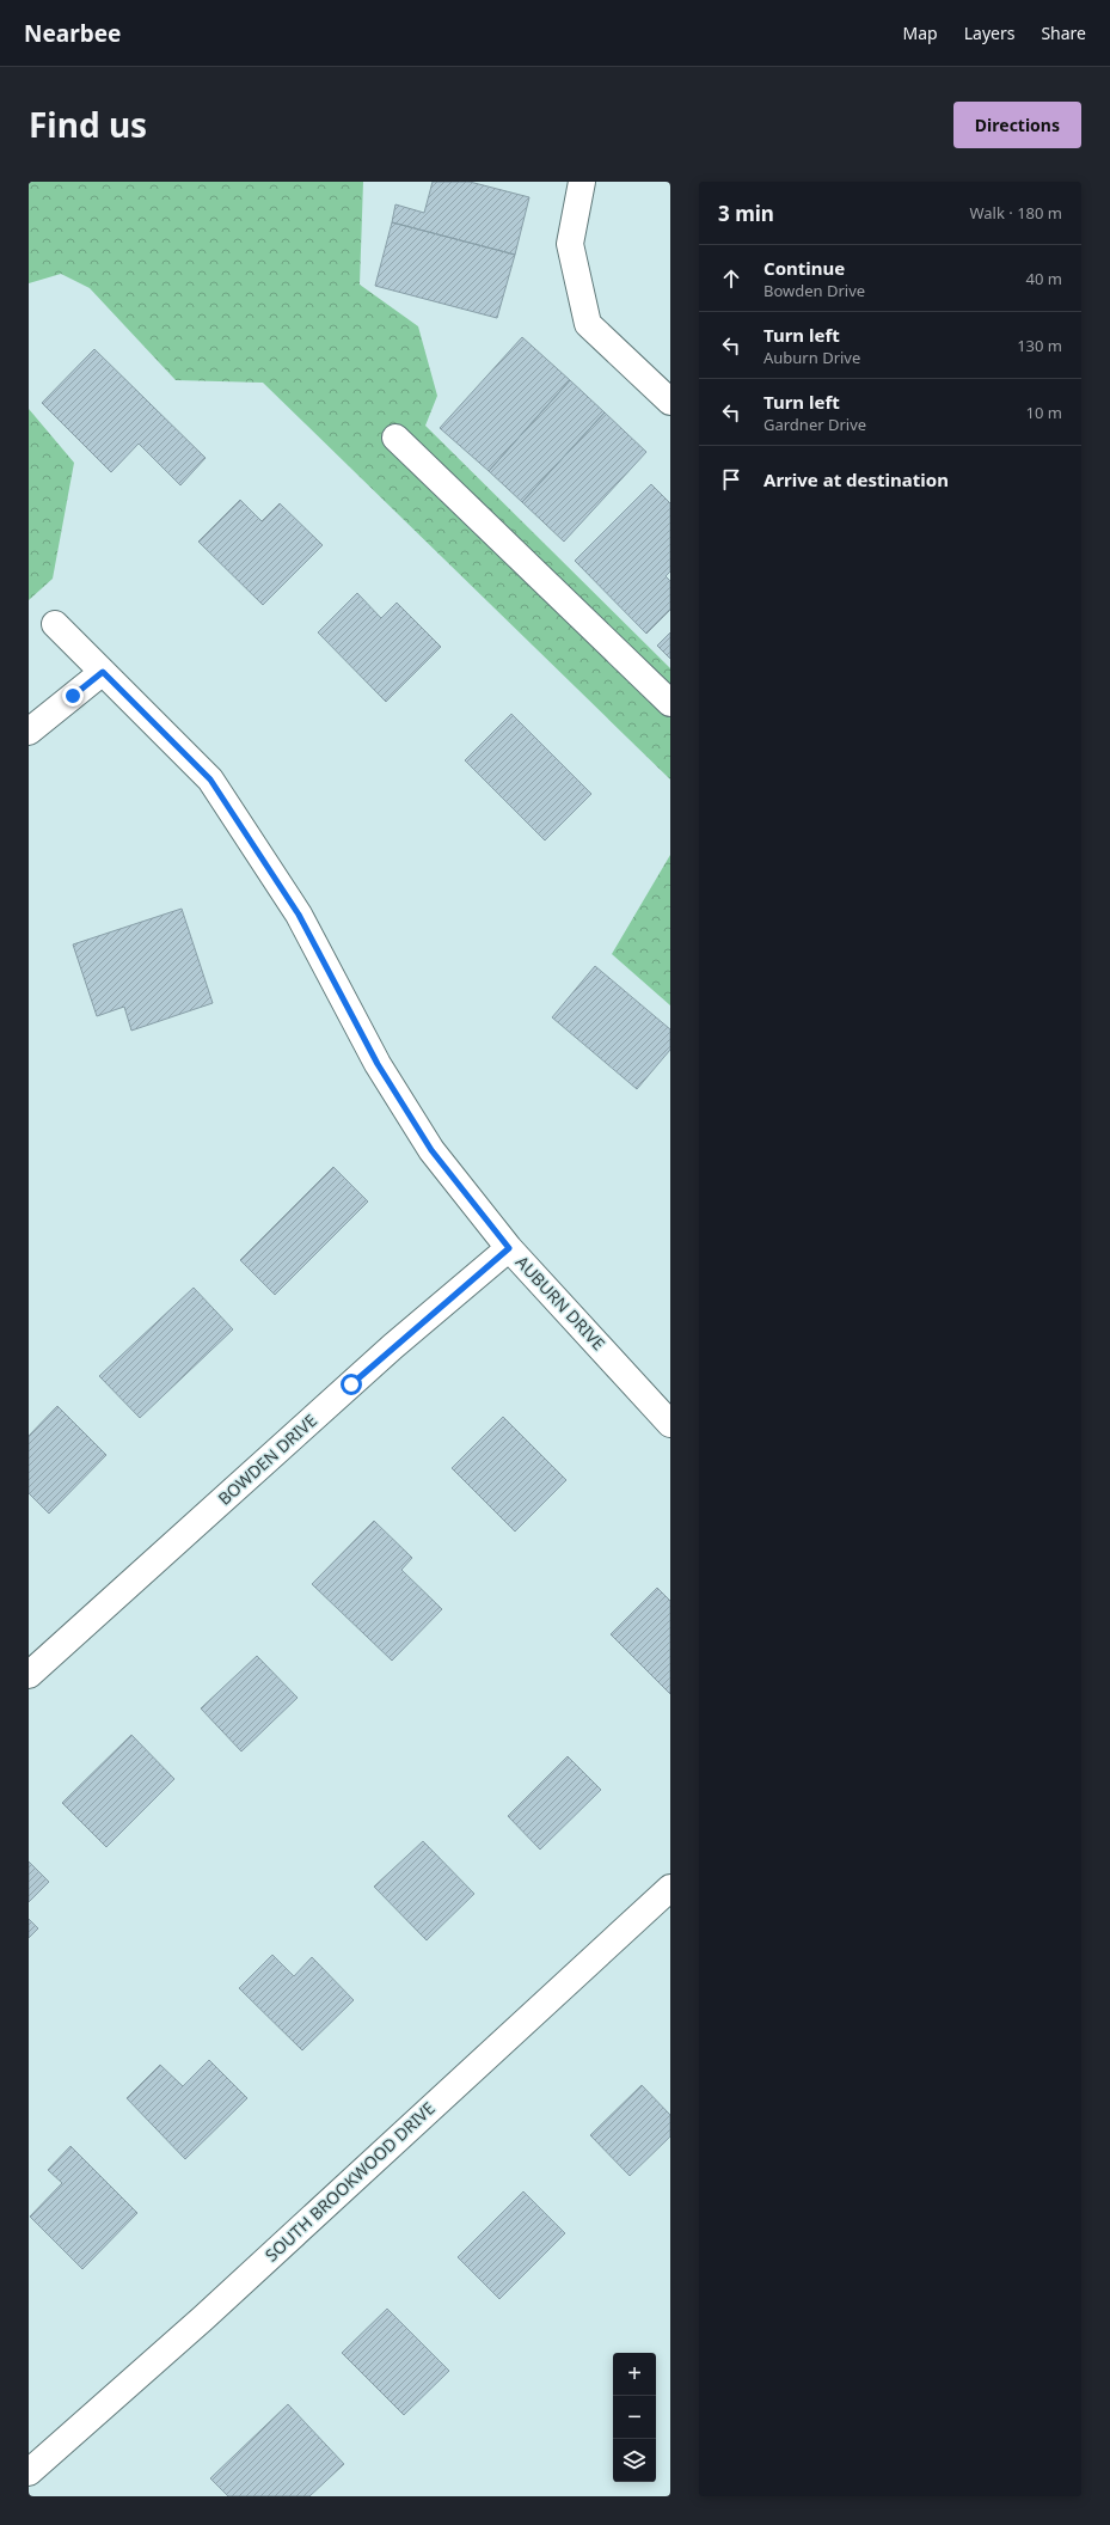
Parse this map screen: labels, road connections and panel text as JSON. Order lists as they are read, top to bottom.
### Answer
{
  "streets": {
    "street": ["AUBURN DRIVE", "BOWDEN DRIVE", "SOUTH BROOKWOOD DRIVE"]
  },
  "crossings": [
    ["AUBURN DRIVE", "BOWDEN DRIVE"]
  ],
  "page": {
    "header": "Nearbee",
    "nav": ["Map", "Layers", "Share"],
    "title": "Find us",
    "buttons": "Directions",
    "heading": ["3 min", "Walk · 180 m"],
    "list": [
      ["Continue", "Bowden Drive", "40 m"],
      ["Turn left", "Auburn Drive", "130 m"],
      ["Turn left", "Gardner Drive", "10 m"],
      "Arrive at destination"
    ],
    "map_buttons": ["+", "−"]
  }
}
